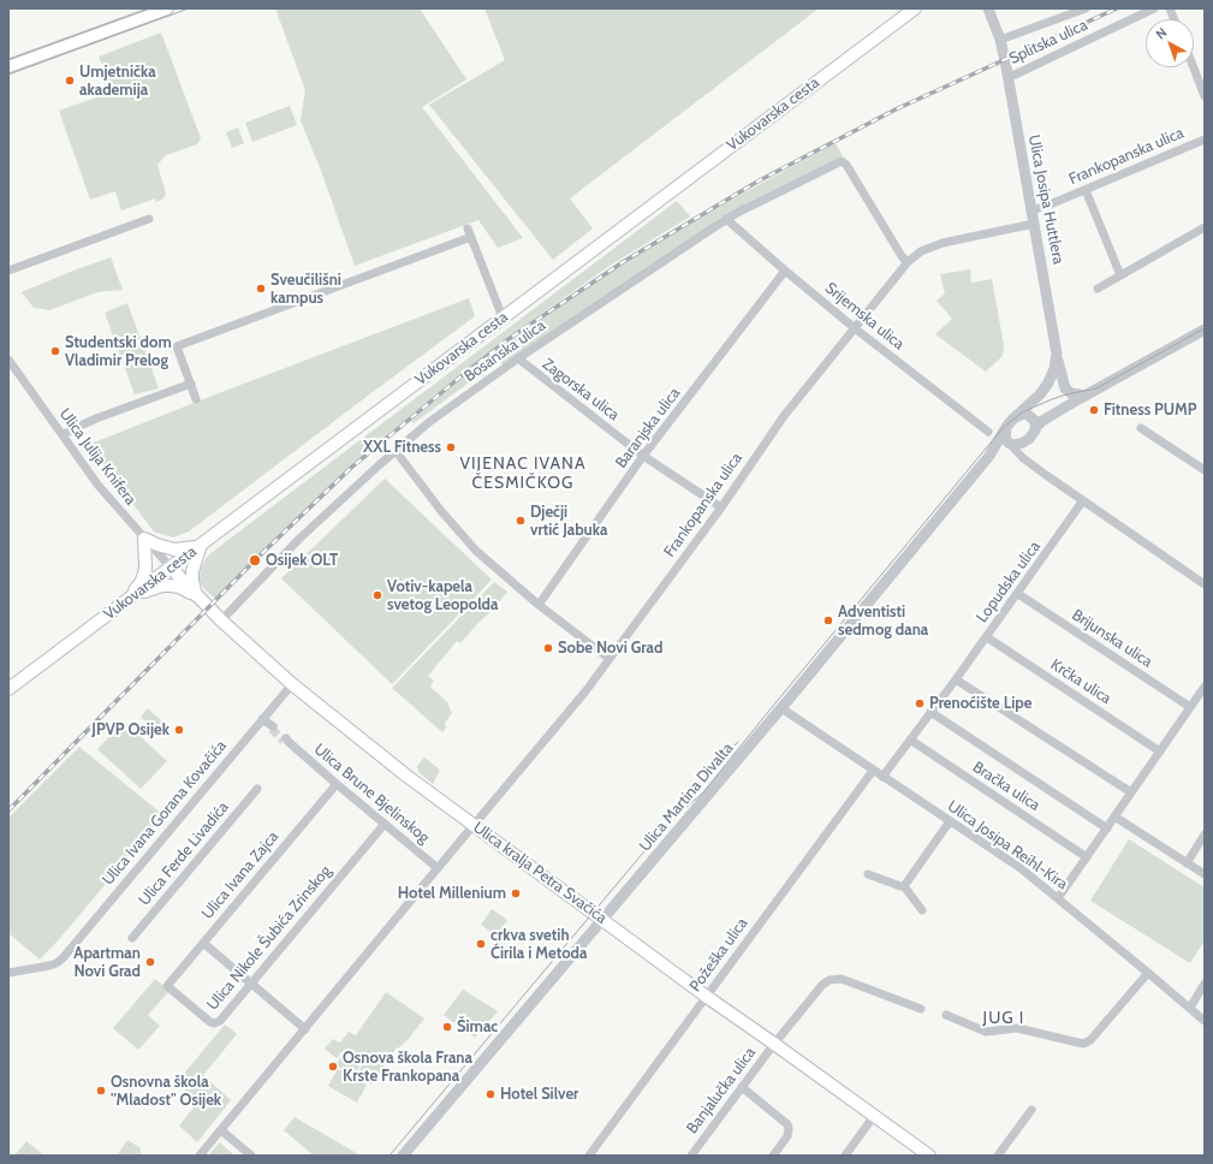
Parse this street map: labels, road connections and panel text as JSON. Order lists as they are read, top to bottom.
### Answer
{
  "streets": {
    "main road": ["Vukovarska cesta", "Ulica kralja Petra Svačića"],
    "street": [
      "Splitska ulica",
      "Frankopanska ulica",
      "Ulica Josipa Huttlera",
      "Srijemska ulica",
      "Bosanska ulica",
      "Zagorska ulica",
      "Baranjska ulica",
      "Ulica Julija Knifera",
      "Lopudska ulica",
      "Brijunska ulica",
      "Krčka ulica",
      "Bračka ulica",
      "Ulica Brune Bjelinskog",
      "Ulica Martina Divalta",
      "Ulica Ivana Gorana Kovačića",
      "Ulica Josipa Reihl-Kira",
      "Ulica Ferde Livadića",
      "Ulica Ivana Zajca",
      "Ulica Nikole Šubića Zrinskog",
      "Požeška ulica",
      "Banjalučka ulica"
    ]
  },
  "crossings": [
    ["Splitska ulica", "Ulica Josipa Huttlera"],
    ["Vukovarska cesta", "Ulica Julija Knifera"],
    ["Vukovarska cesta", "Ulica kralja Petra Svačića"],
    ["Frankopanska ulica", "Ulica Josipa Huttlera"],
    ["Frankopanska ulica", "Srijemska ulica"],
    ["Frankopanska ulica", "Bosanska ulica"],
    ["Frankopanska ulica", "Zagorska ulica"],
    ["Frankopanska ulica", "Ulica Brune Bjelinskog"],
    ["Frankopanska ulica", "Ulica kralja Petra Svačića"],
    ["Ulica Josipa Huttlera", "Ulica Martina Divalta"],
    ["Srijemska ulica", "Bosanska ulica"],
    ["Srijemska ulica", "Baranjska ulica"],
    ["Bosanska ulica", "Zagorska ulica"],
    ["Bosanska ulica", "Ulica kralja Petra Svačića"],
    ["Zagorska ulica", "Baranjska ulica"],
    ["Ulica Julija Knifera", "Ulica kralja Petra Svačića"],
    ["Lopudska ulica", "Brijunska ulica"],
    ["Lopudska ulica", "Krčka ulica"],
    ["Lopudska ulica", "Bračka ulica"],
    ["Lopudska ulica", "Ulica Josipa Reihl-Kira"],
    ["Ulica Brune Bjelinskog", "Ulica Ivana Zajca"],
    ["Ulica Brune Bjelinskog", "Ulica Nikole Šubića Zrinskog"],
    ["Ulica Martina Divalta", "Ulica Josipa Reihl-Kira"],
    ["Ulica Martina Divalta", "Ulica kralja Petra Svačića"],
    ["Ulica Ivana Gorana Kovačića", "Ulica kralja Petra Svačića"],
    ["Ulica Josipa Reihl-Kira", "Požeška ulica"],
    ["Ulica kralja Petra Svačića", "Požeška ulica"],
    ["Ulica kralja Petra Svačića", "Banjalučka ulica"],
    ["Ulica Ivana Zajca", "Ulica Nikole Šubića Zrinskog"]
  ],
  "districts": ["VIJENAC IVANA ČESMIČKOG", "JUG I"],
  "places": [
    "Umjetnička akademija",
    "Sveučilišni kampus",
    "Studentski dom Vladimir Prelog",
    "Fitness PUMP",
    "XXL Fitness",
    "Dječji vrtić Jabuka",
    "Osijek OLT",
    "Votiv-kapela svetog Leopolda",
    "Adventisti sedmog dana",
    "Sobe Novi Grad",
    "Prenoćište Lipe",
    "JPVP Osijek",
    "Hotel Millenium",
    "crkva svetih Ćirila i Metoda",
    "Apartman Novi Grad",
    "Šimac",
    "Osnova škola Frana Krste Frankopana",
    "Osnovna škola ''Mladost'' Osijek",
    "Hotel Silver"
  ],
  "north": "top left"
}
